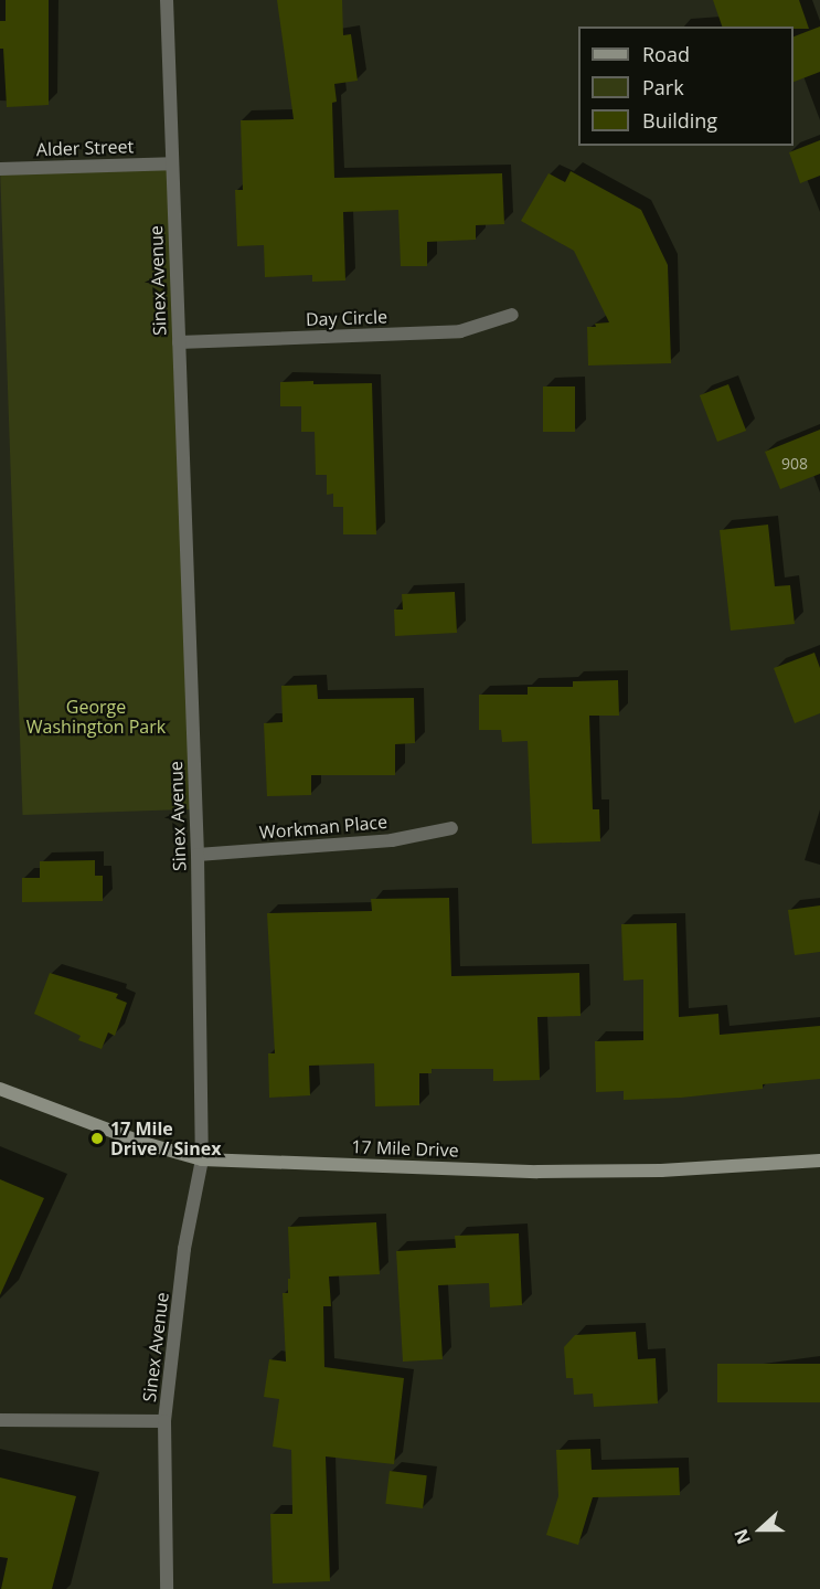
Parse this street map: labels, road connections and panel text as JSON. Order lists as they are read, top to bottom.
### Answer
{
  "streets": {
    "main road": ["17 Mile Drive"],
    "street": [
      "Alder Street",
      "Sinex Avenue",
      "Day Circle",
      "Workman Place"
    ]
  },
  "crossings": [
    ["Alder Street", "Sinex Avenue"],
    ["Sinex Avenue", "Day Circle"],
    ["Sinex Avenue", "Workman Place"],
    ["Sinex Avenue", "17 Mile Drive"]
  ],
  "parks": ["George Washington Park"],
  "places": ["17 Mile Drive / Sinex"],
  "house_numbers": ["908"],
  "legend": ["Road", "Park", "Building"],
  "north": "left"
}
